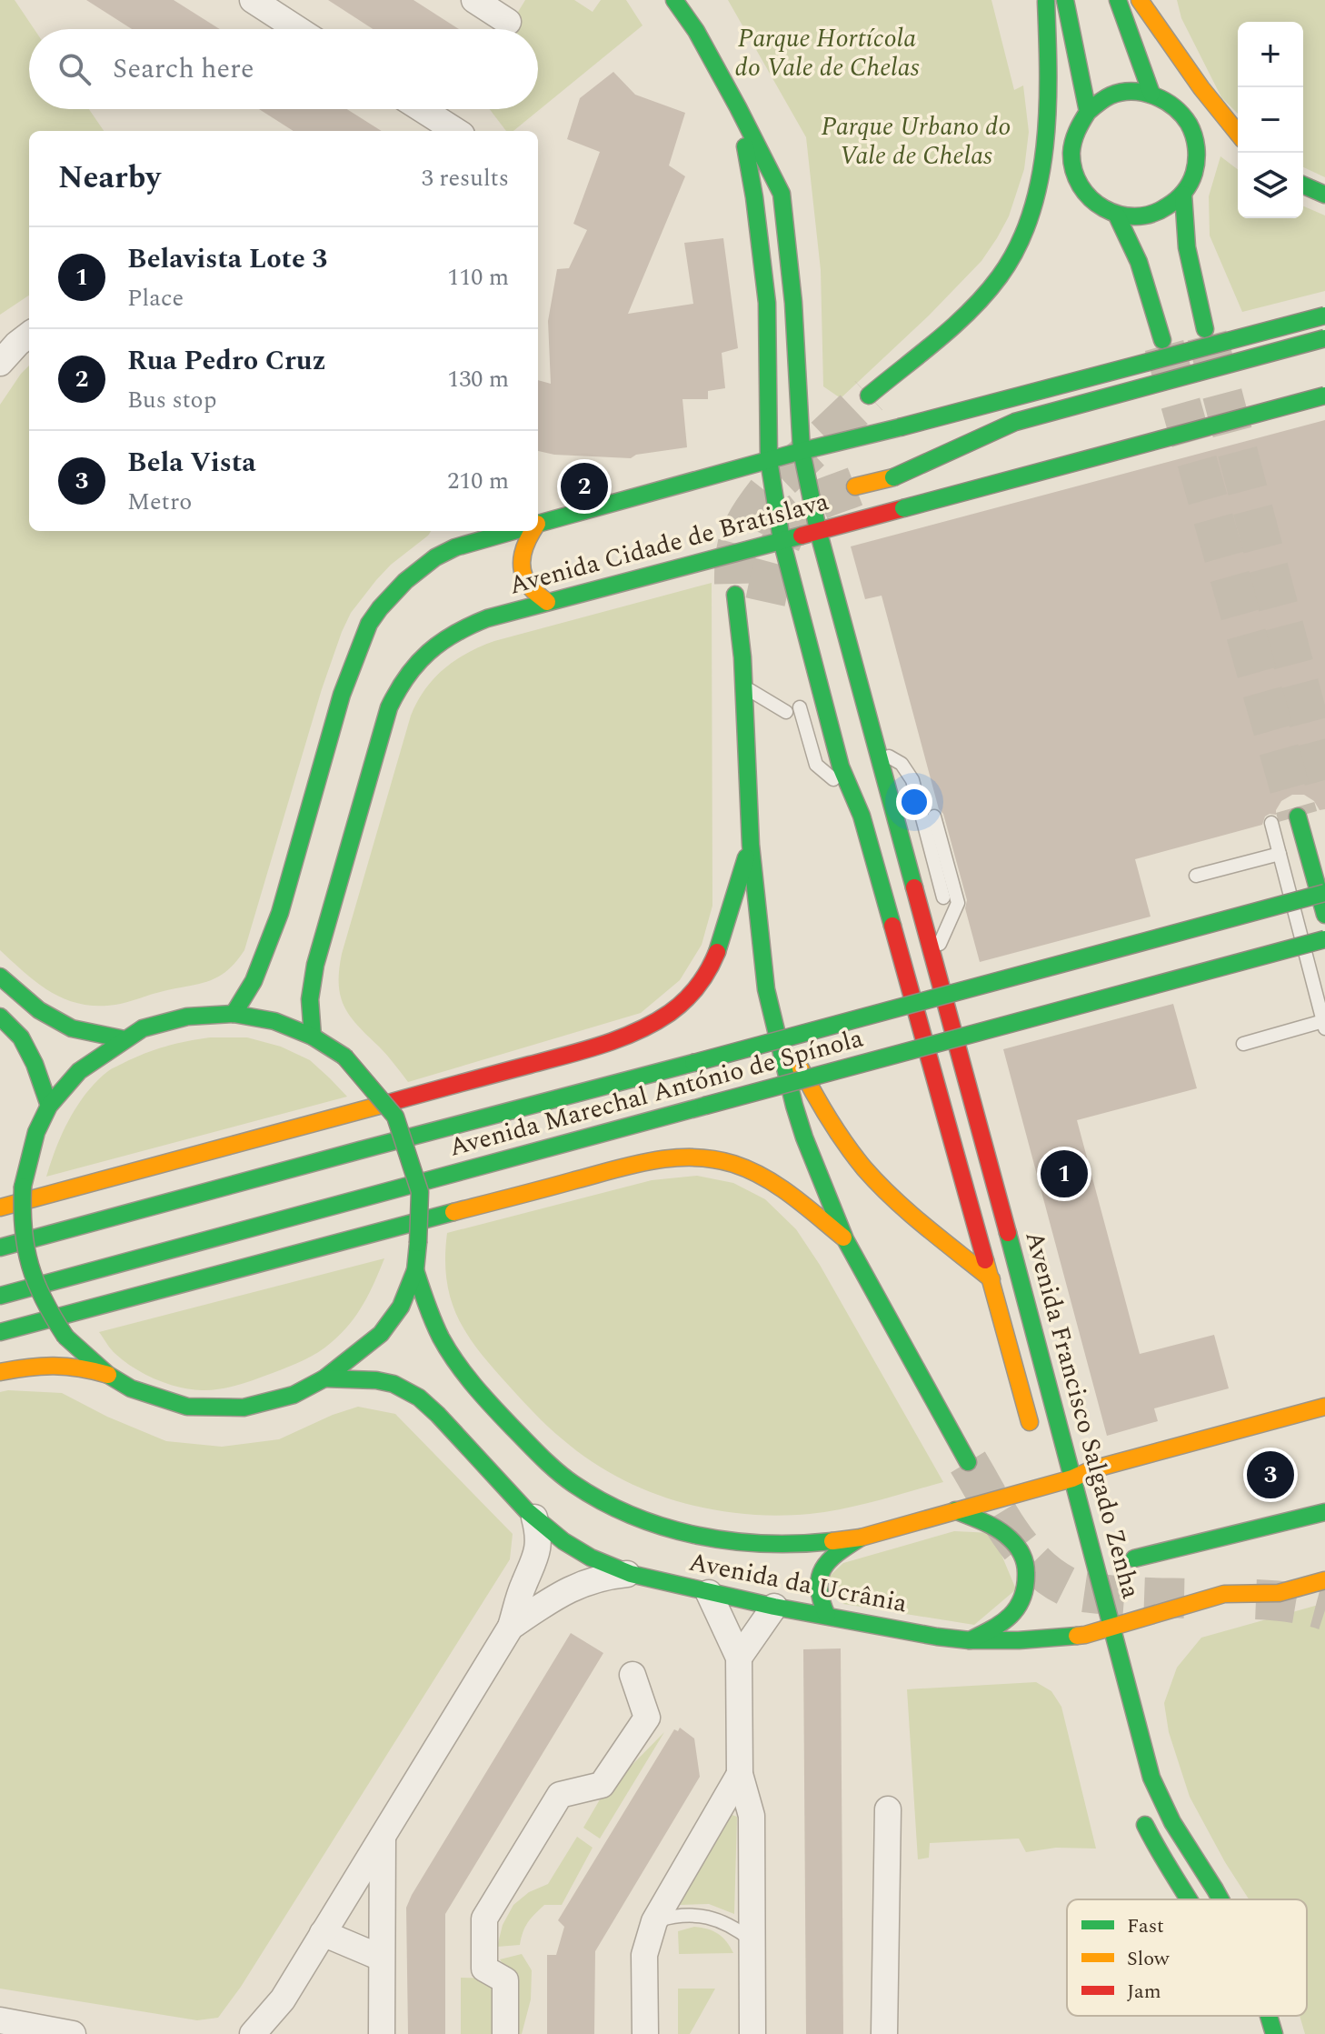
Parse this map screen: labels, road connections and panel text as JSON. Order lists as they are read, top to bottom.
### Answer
{
  "streets": {
    "main road": [
      "Avenida Cidade de Bratislava",
      "Avenida Marechal António de Spínola",
      "Avenida Francisco Salgado Zenha",
      "Avenida da Ucrânia"
    ]
  },
  "crossings": [
    ["Avenida Cidade de Bratislava", "Avenida Francisco Salgado Zenha"],
    ["Avenida Francisco Salgado Zenha", "Avenida da Ucrânia"]
  ],
  "parks": ["Parque Hortícola do Vale de Chelas", "Parque Urbano do Vale de Chelas"],
  "legend": ["Fast", "Slow", "Jam"],
  "page": {
    "map_buttons": ["+", "−"],
    "search": "Search here",
    "heading": ["Nearby", "3 results"],
    "list": [
      {
        "mark": "1",
        "name": "Belavista Lote 3",
        "note": "Place",
        "value": "110 m"
      },
      {
        "mark": "2",
        "name": "Rua Pedro Cruz",
        "note": "Bus stop",
        "value": "130 m"
      },
      {
        "mark": "3",
        "name": "Bela Vista",
        "note": "Metro",
        "value": "210 m"
      }
    ],
    "pins": ["2", "1", "3"]
  }
}
